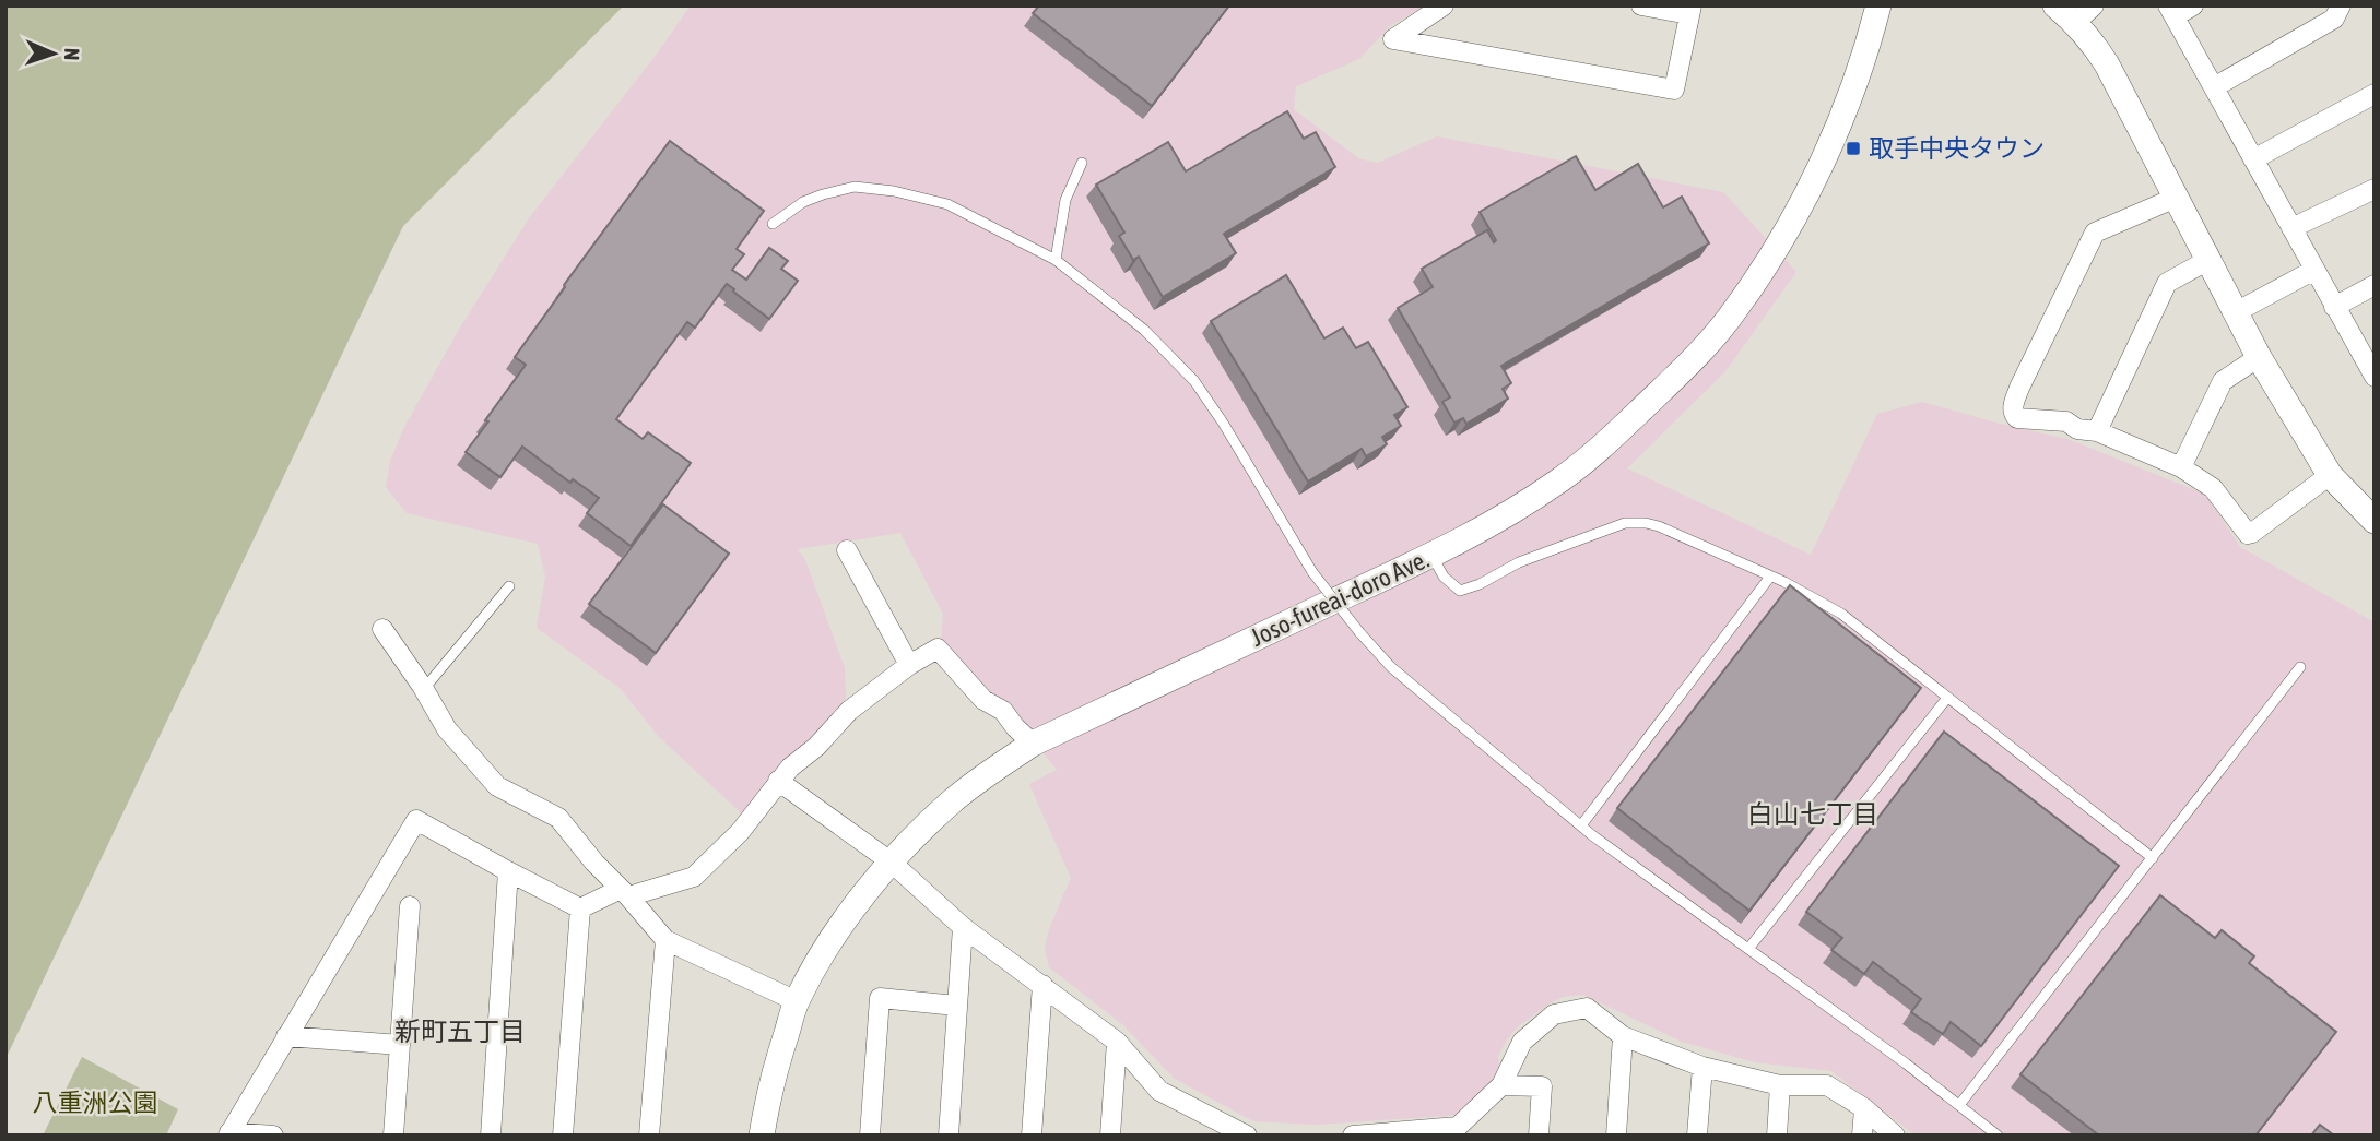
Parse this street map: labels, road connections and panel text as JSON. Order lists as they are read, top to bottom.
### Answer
{
  "streets": {
    "street": ["Joso-fureai-doro Ave."]
  },
  "districts": ["白山七丁目", "新町五丁目"],
  "parks": ["八重洲公園"],
  "places": {
    "transit": ["取手中央タウン"]
  },
  "north": "right"
}
